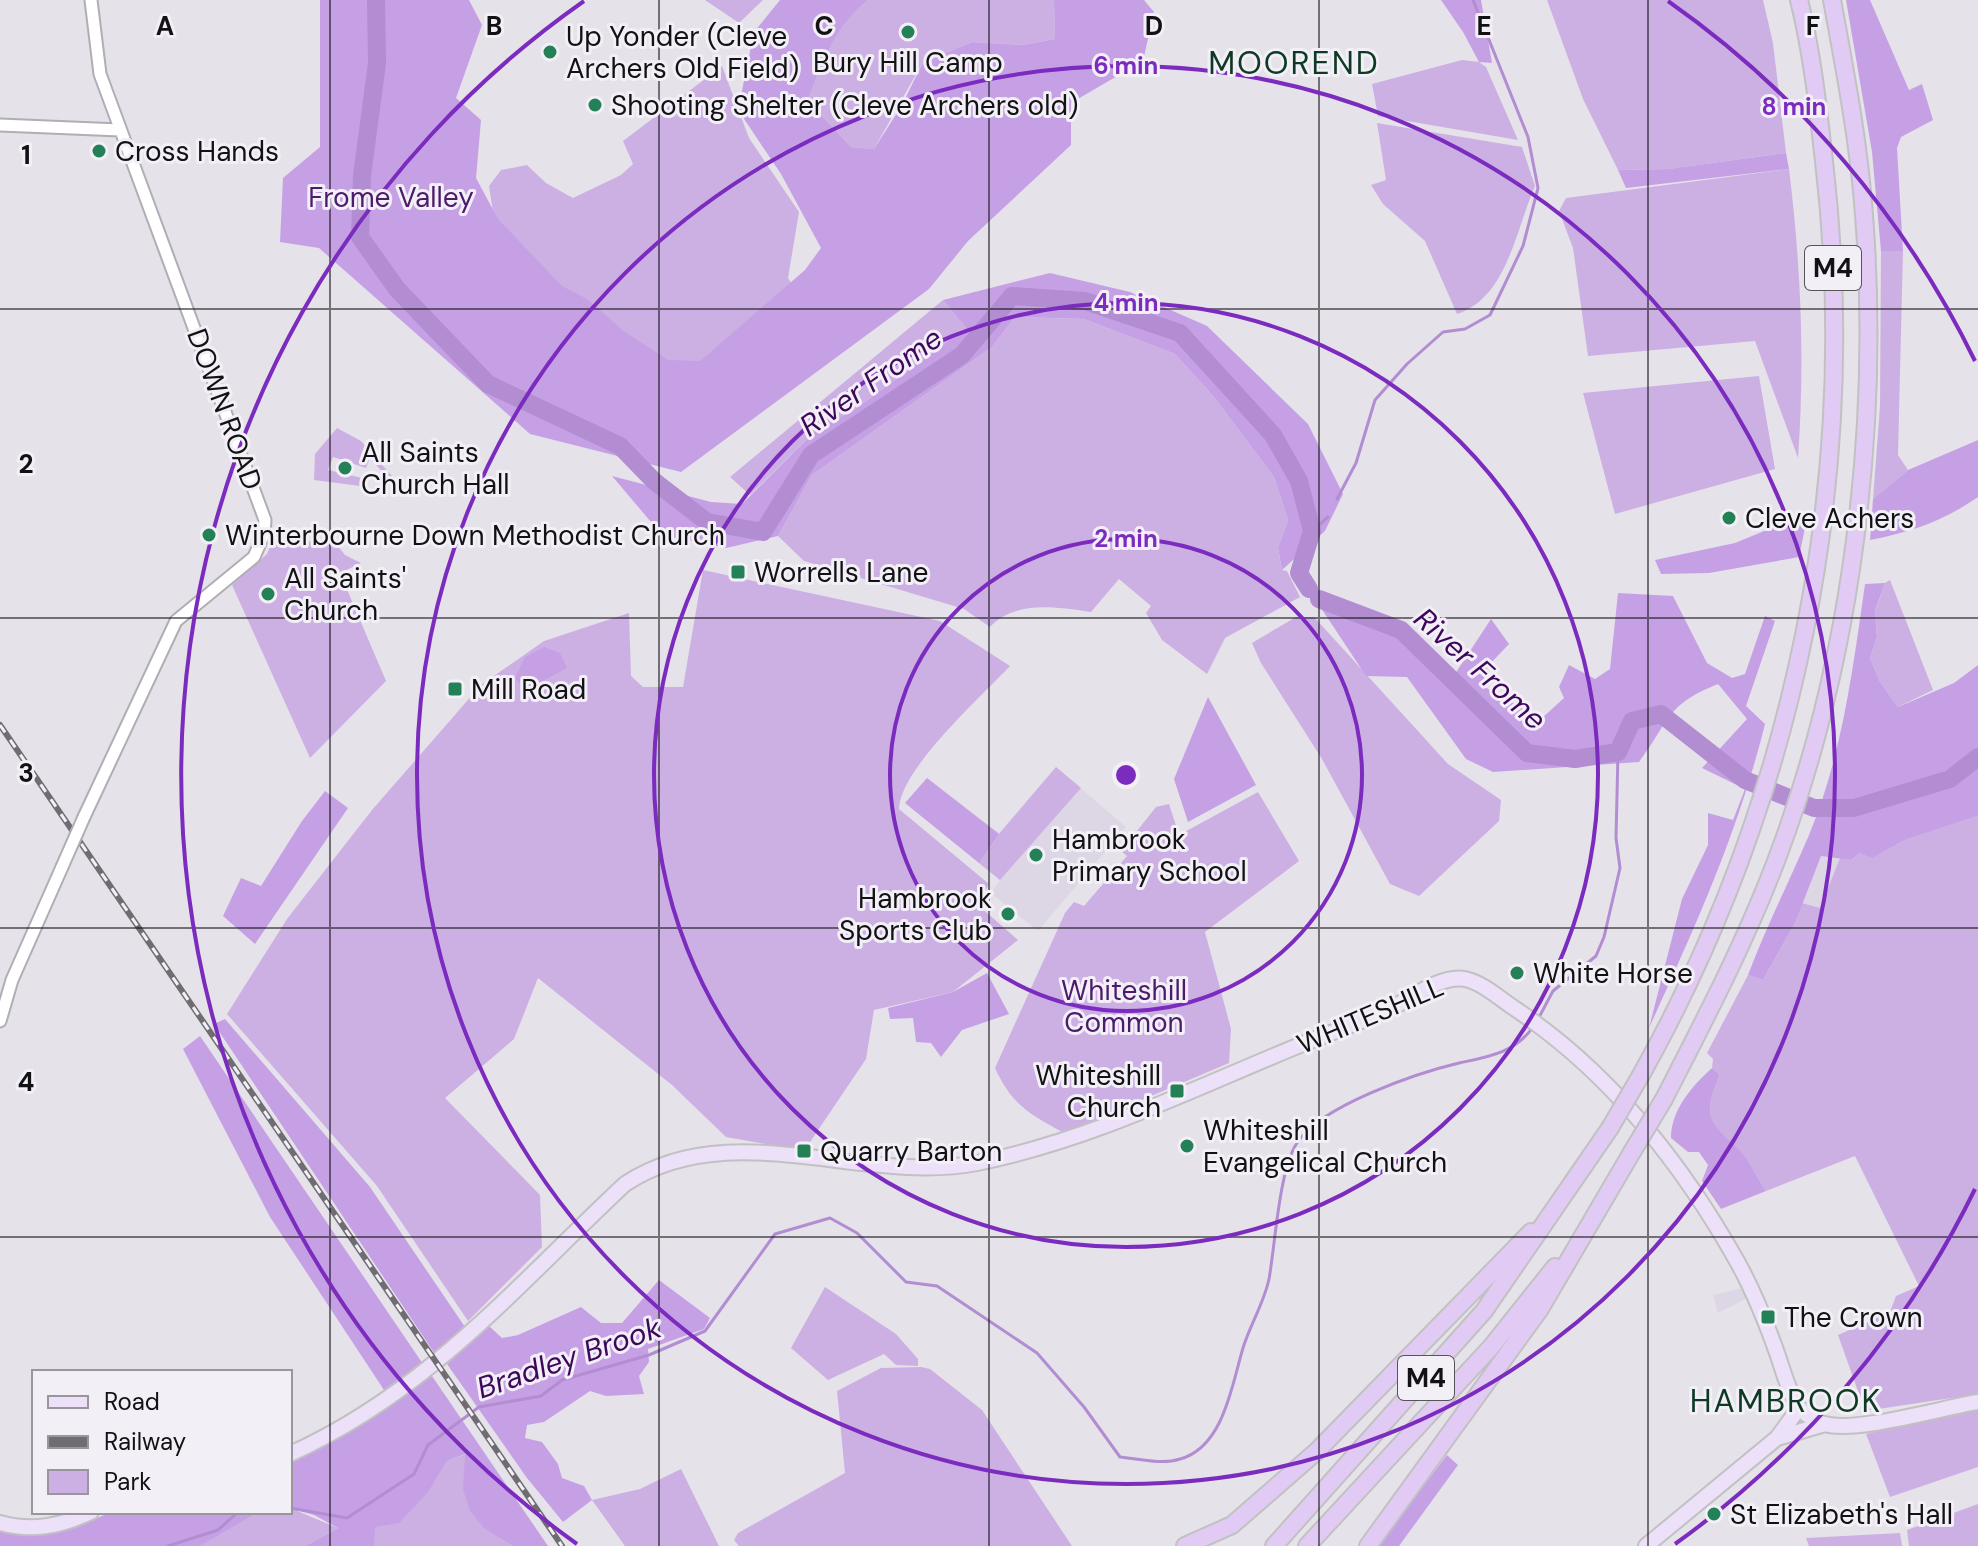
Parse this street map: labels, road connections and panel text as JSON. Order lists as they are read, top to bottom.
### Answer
{
  "streets": {
    "highway": ["M4"],
    "main road": ["WHITESHILL"],
    "street": ["DOWN ROAD"]
  },
  "districts": ["MOOREND", "HAMBROOK"],
  "water": ["River Frome", "Bradley Brook"],
  "parks": ["Frome Valley", "Whiteshill Common"],
  "places": {
    "other": [
      "Bury Hill Camp",
      "Up Yonder (Cleve Archers Old Field)",
      "Shooting Shelter (Cleve Archers old)",
      "Cross Hands",
      "All Saints Church Hall",
      "Cleve Achers",
      "Winterbourne Down Methodist Church",
      "All Saints' Church",
      "Hambrook Primary School",
      "Hambrook Sports Club",
      "White Horse",
      "Whiteshill Evangelical Church",
      "St Elizabeth's Hall"
    ],
    "transit": [
      "Worrells Lane",
      "Mill Road",
      "Whiteshill Church",
      "Quarry Barton",
      "The Crown"
    ]
  },
  "legend": ["Road", "Railway", "Park"],
  "grid": {
    "columns": [
      "A",
      "B",
      "C",
      "D",
      "E",
      "F"
    ],
    "rows": [
      "1",
      "2",
      "3",
      "4"
    ]
  },
  "rings": [
    "6 min",
    "8 min",
    "4 min",
    "2 min"
  ]
}
